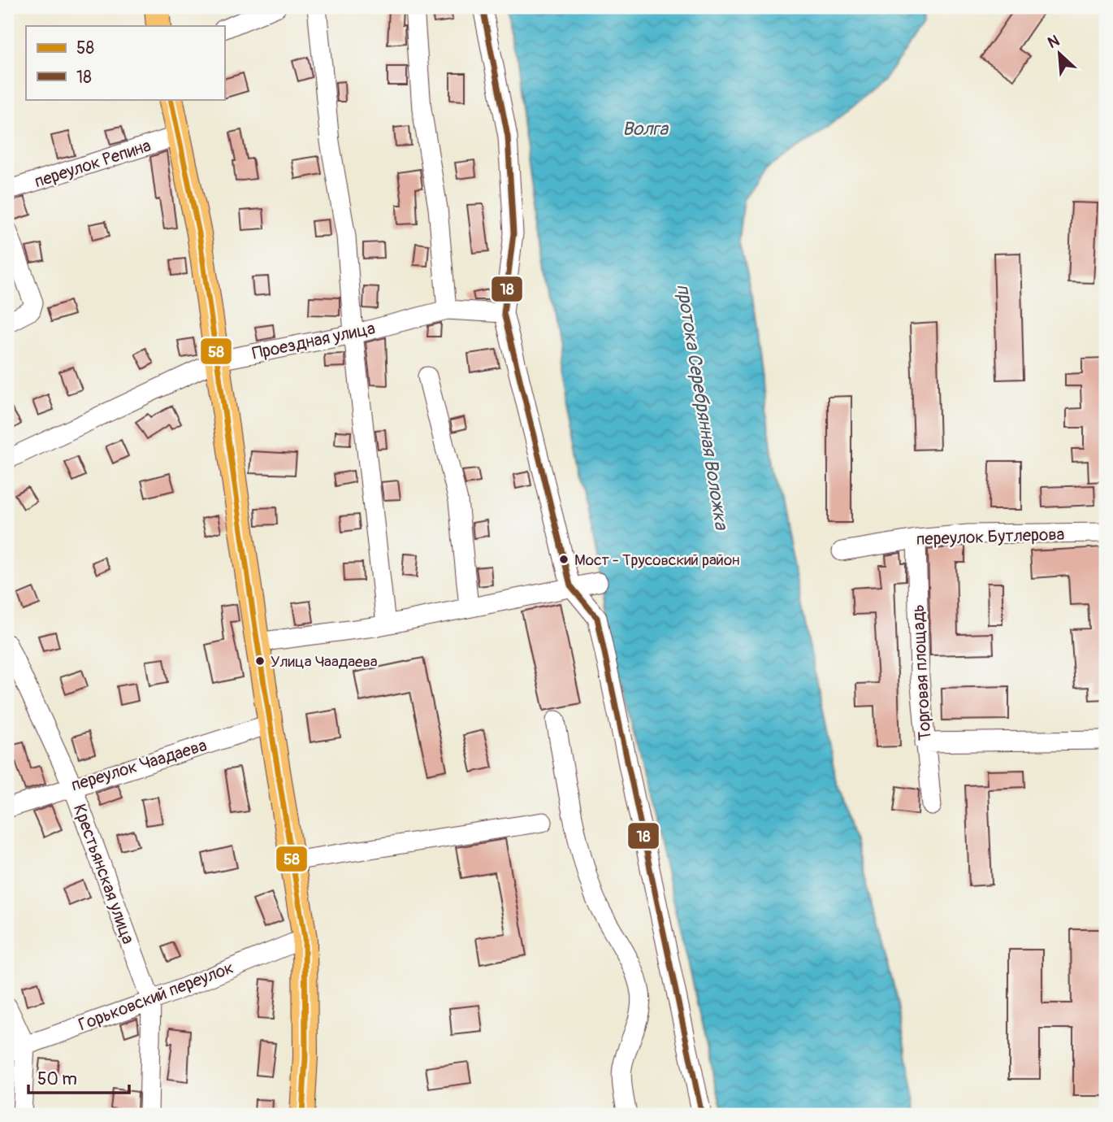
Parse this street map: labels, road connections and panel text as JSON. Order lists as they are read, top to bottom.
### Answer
{
  "streets": {
    "street": [
      "переулок Репина",
      "Проездная улица",
      "переулок Бутлерова",
      "Торговая площадь",
      "переулок Чаадаева",
      "Крестьянская улица",
      "Горьковский переулок"
    ]
  },
  "crossings": [
    ["переулок Бутлерова", "Торговая площадь"],
    ["переулок Чаадаева", "Крестьянская улица"],
    ["Крестьянская улица", "Горьковский переулок"]
  ],
  "water": ["Волга", "протока Серебрянная Воложка"],
  "places": ["Мост - Трусовский район", "Улица Чаадаева"],
  "lines": ["transit line 18", "transit line 58"],
  "legend": ["58", "18"],
  "scale_bar": "50 m",
  "north": "top left"
}
